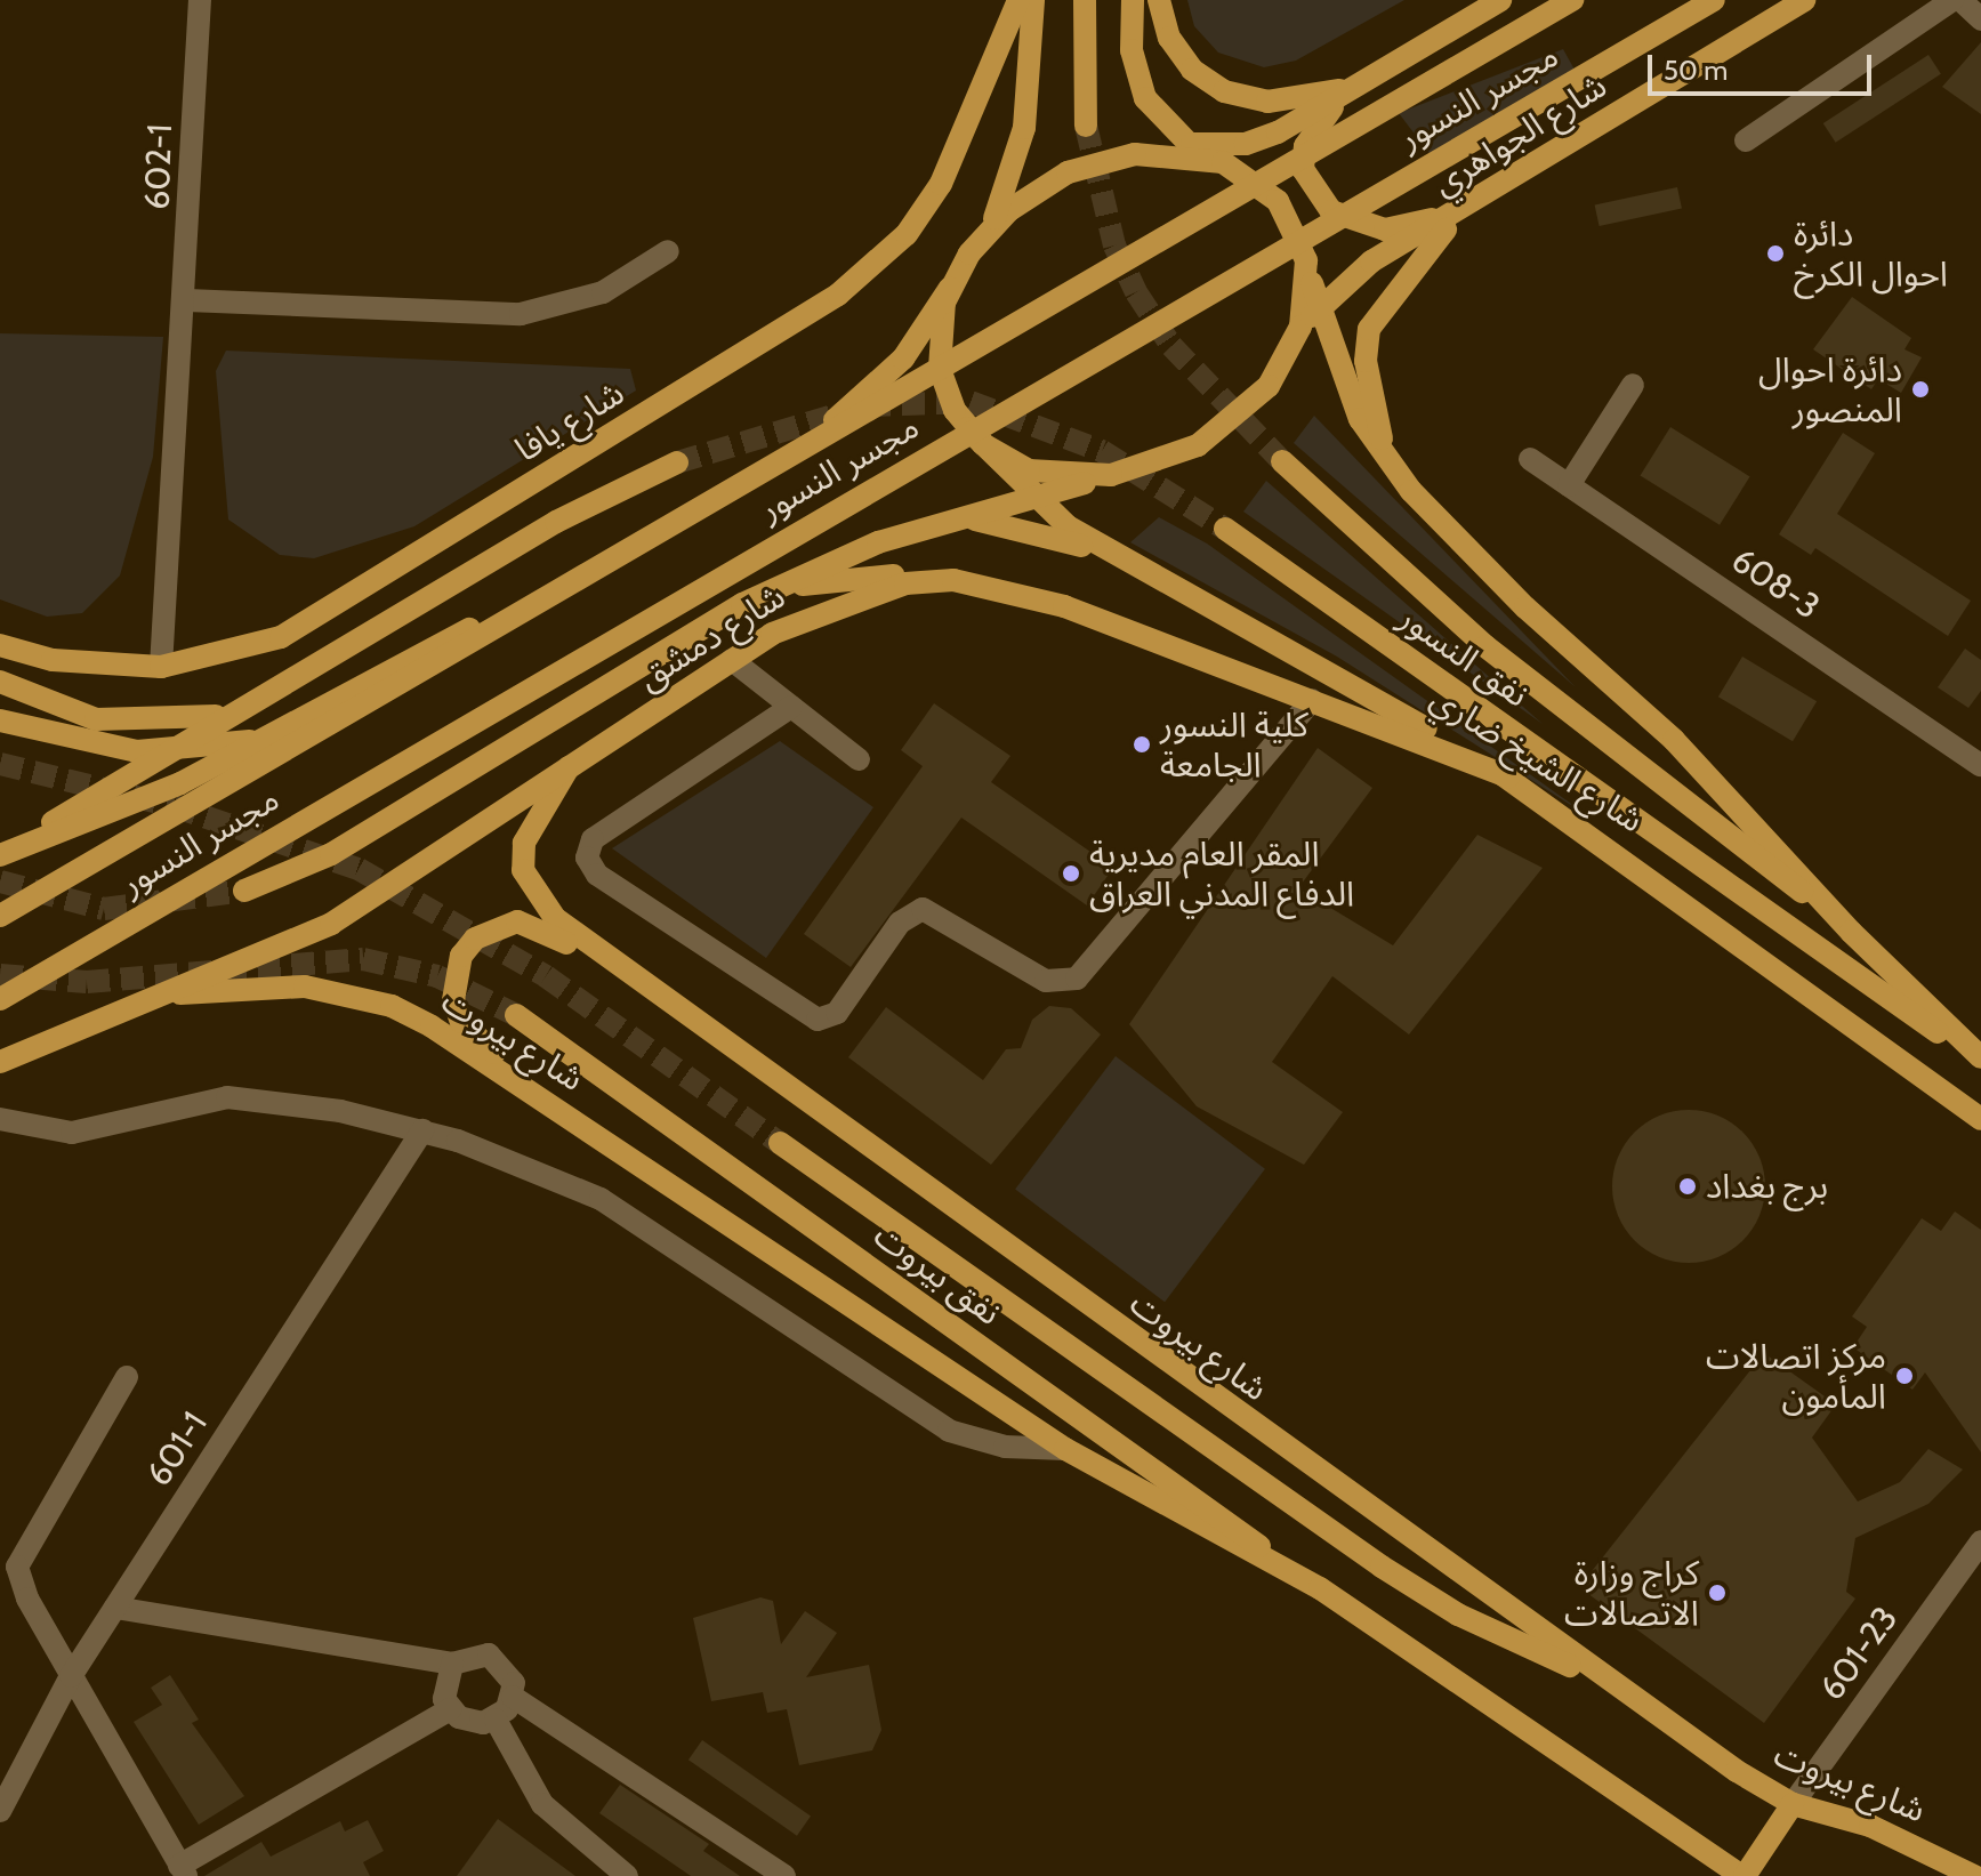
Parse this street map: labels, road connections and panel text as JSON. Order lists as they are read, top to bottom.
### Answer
{
  "streets": {
    "main road": [
      "مجسر النسور",
      "شارع الجواهري",
      "شارع يافا",
      "شارع دمشق",
      "نفق النسور",
      "شارع الشيخ ضاري",
      "شارع بيروت",
      "نفق بيروت"
    ],
    "street": [
      "602-1",
      "608-3",
      "601-1",
      "601-23"
    ]
  },
  "crossings": [
    ["602-1", "شارع يافا"],
    ["شارع دمشق", "شارع الشيخ ضاري"],
    ["شارع دمشق", "شارع بيروت"],
    ["شارع بيروت", "نفق بيروت"],
    ["شارع بيروت", "601-23"]
  ],
  "places": [
    "دائرة احوال الكرخ",
    "دائرة احوال المنصور",
    "كلية النسور الجامعة",
    "المقر العام مديرية الدفاع المدني العراق",
    "برج بغداد",
    "مركز اتصالات المأمون",
    "كراج وزارة الاتصالات"
  ],
  "scale_bar": "50 m"
}
